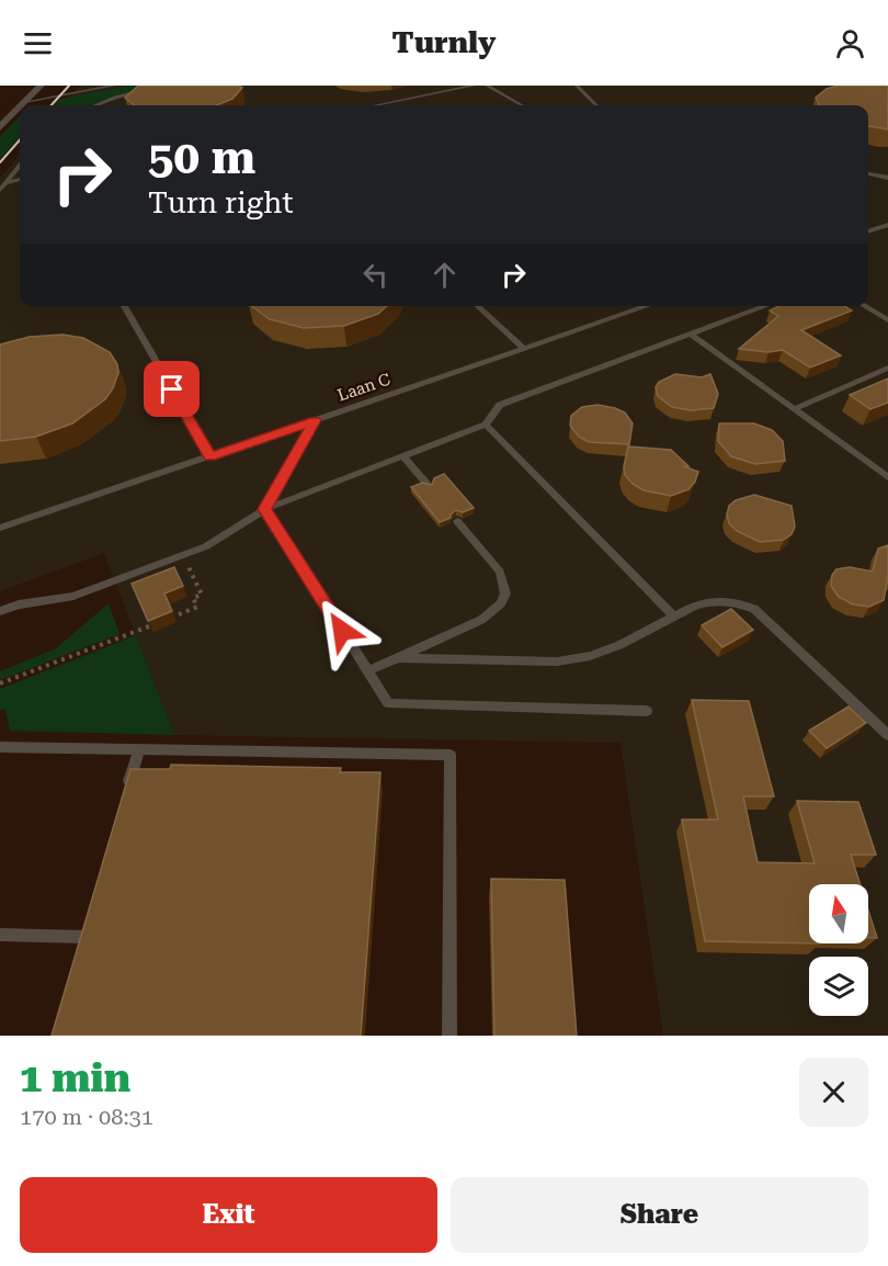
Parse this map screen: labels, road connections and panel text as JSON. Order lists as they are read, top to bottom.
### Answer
{
  "streets": {
    "lane": ["Laan C"]
  },
  "north": "top",
  "page": {
    "header": "Turnly",
    "turn": ["50 m", "Turn right"],
    "heading": ["1 min", "170 m · 08:31"],
    "buttons": ["Exit", "Share"]
  }
}
